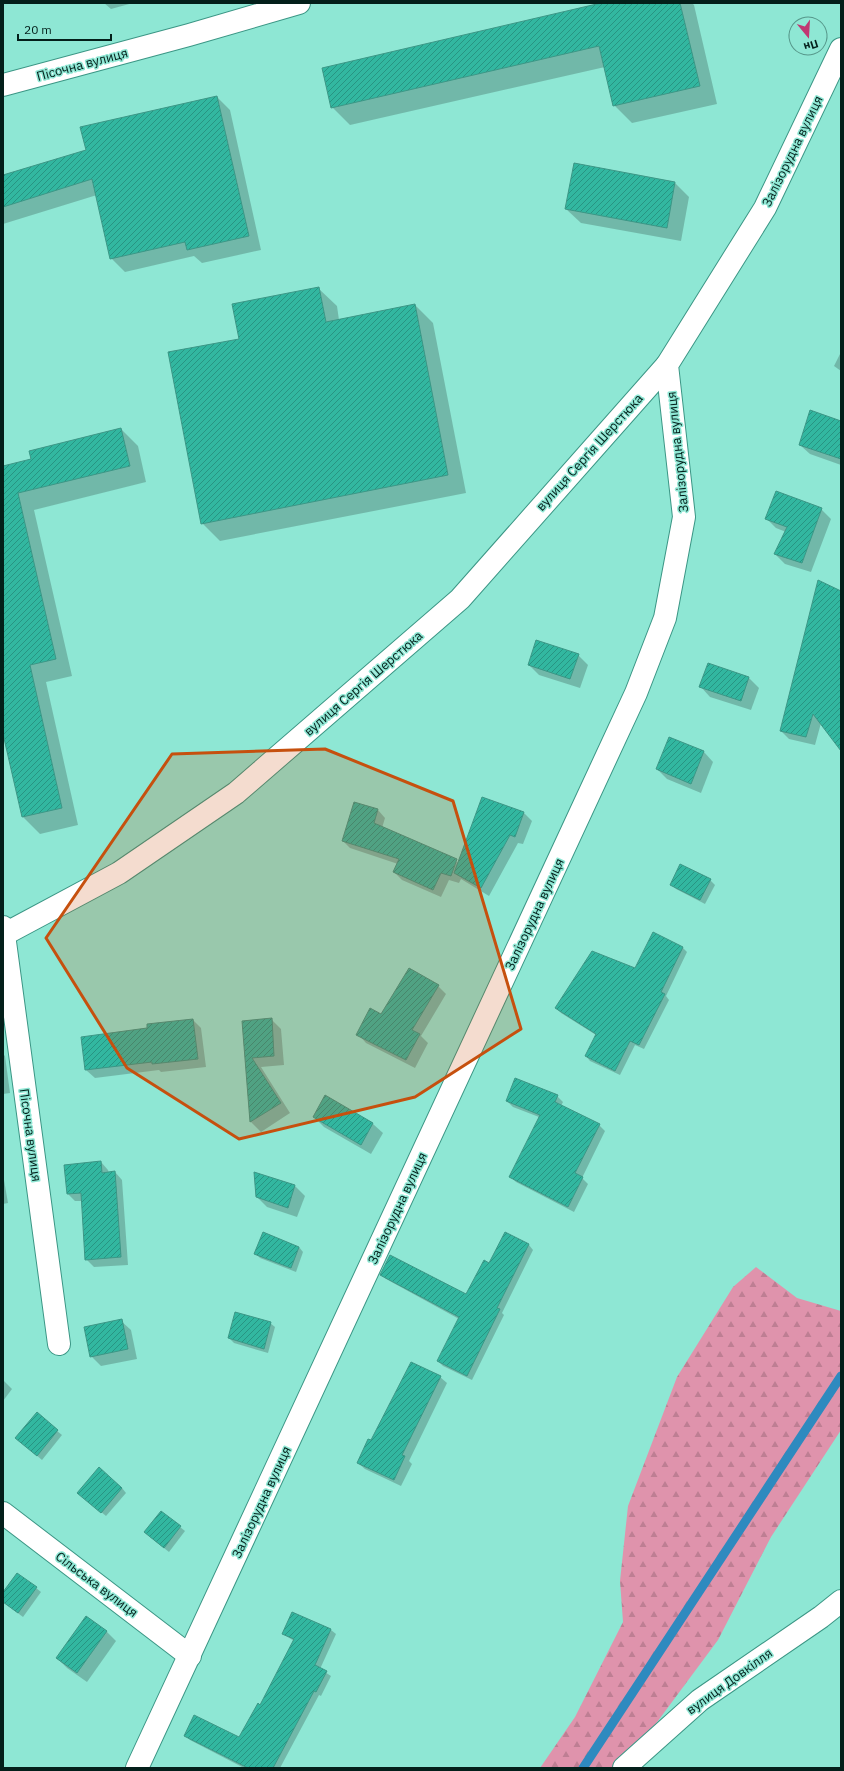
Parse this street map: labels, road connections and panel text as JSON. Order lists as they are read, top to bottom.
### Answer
{
  "streets": {
    "street": [
      "Пісочна вулиця",
      "Залізорудна вулиця",
      "вулиця Сергія Шерстюка",
      "Сільська вулиця",
      "вулиця Довкілля"
    ]
  },
  "crossings": [
    ["Пісочна вулиця", "вулиця Сергія Шерстюка"],
    ["Залізорудна вулиця", "вулиця Сергія Шерстюка"],
    ["Залізорудна вулиця", "Сільська вулиця"]
  ],
  "scale_bar": "20 m",
  "north": "bottom"
}
